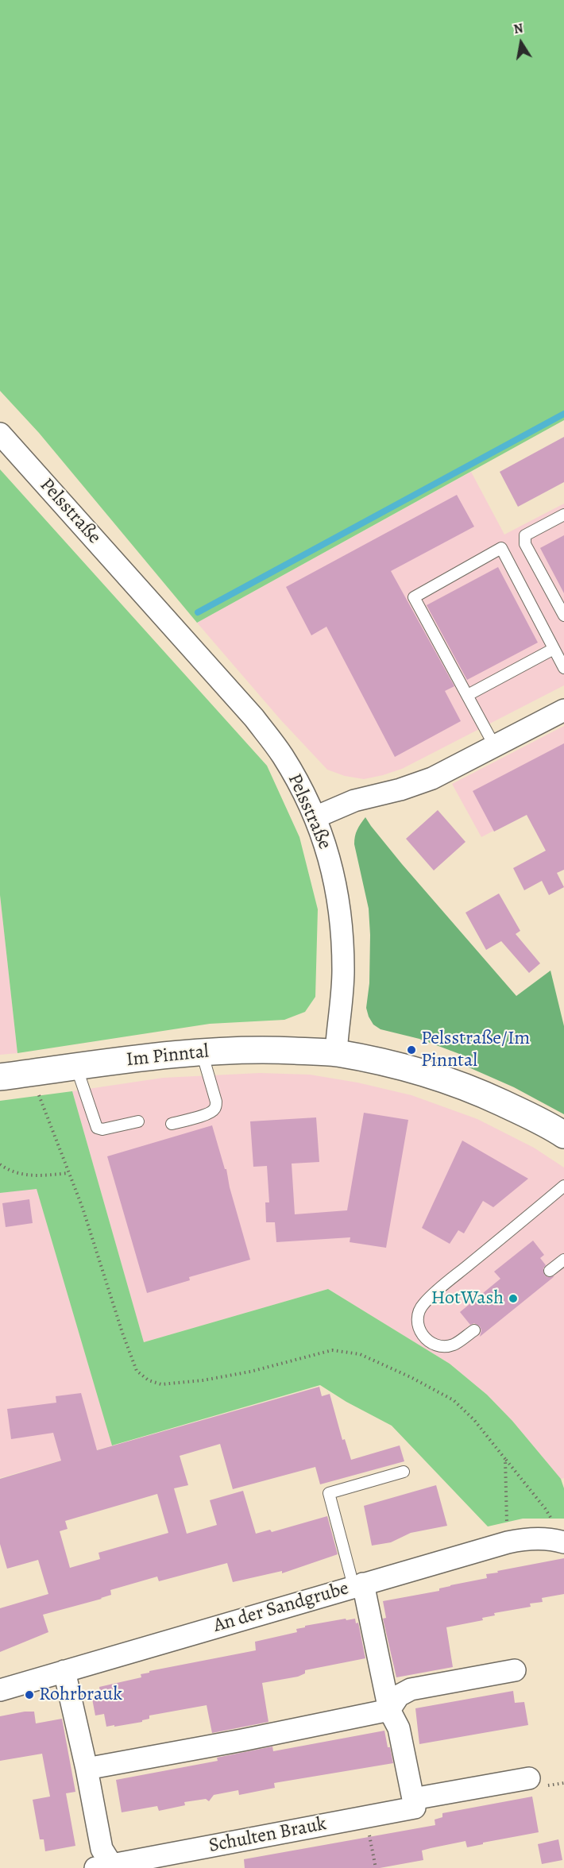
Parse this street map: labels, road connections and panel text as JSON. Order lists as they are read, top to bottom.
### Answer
{
  "streets": {
    "main road": ["Im Pinntal"],
    "street": ["Pelsstraße", "An der Sandgrube", "Schulten Brauk"]
  },
  "crossings": [
    ["Pelsstraße", "Im Pinntal"]
  ],
  "places": ["Pelsstraße/Im Pinntal", "HotWash", "Rohrbrauk"],
  "north": "top"
}
